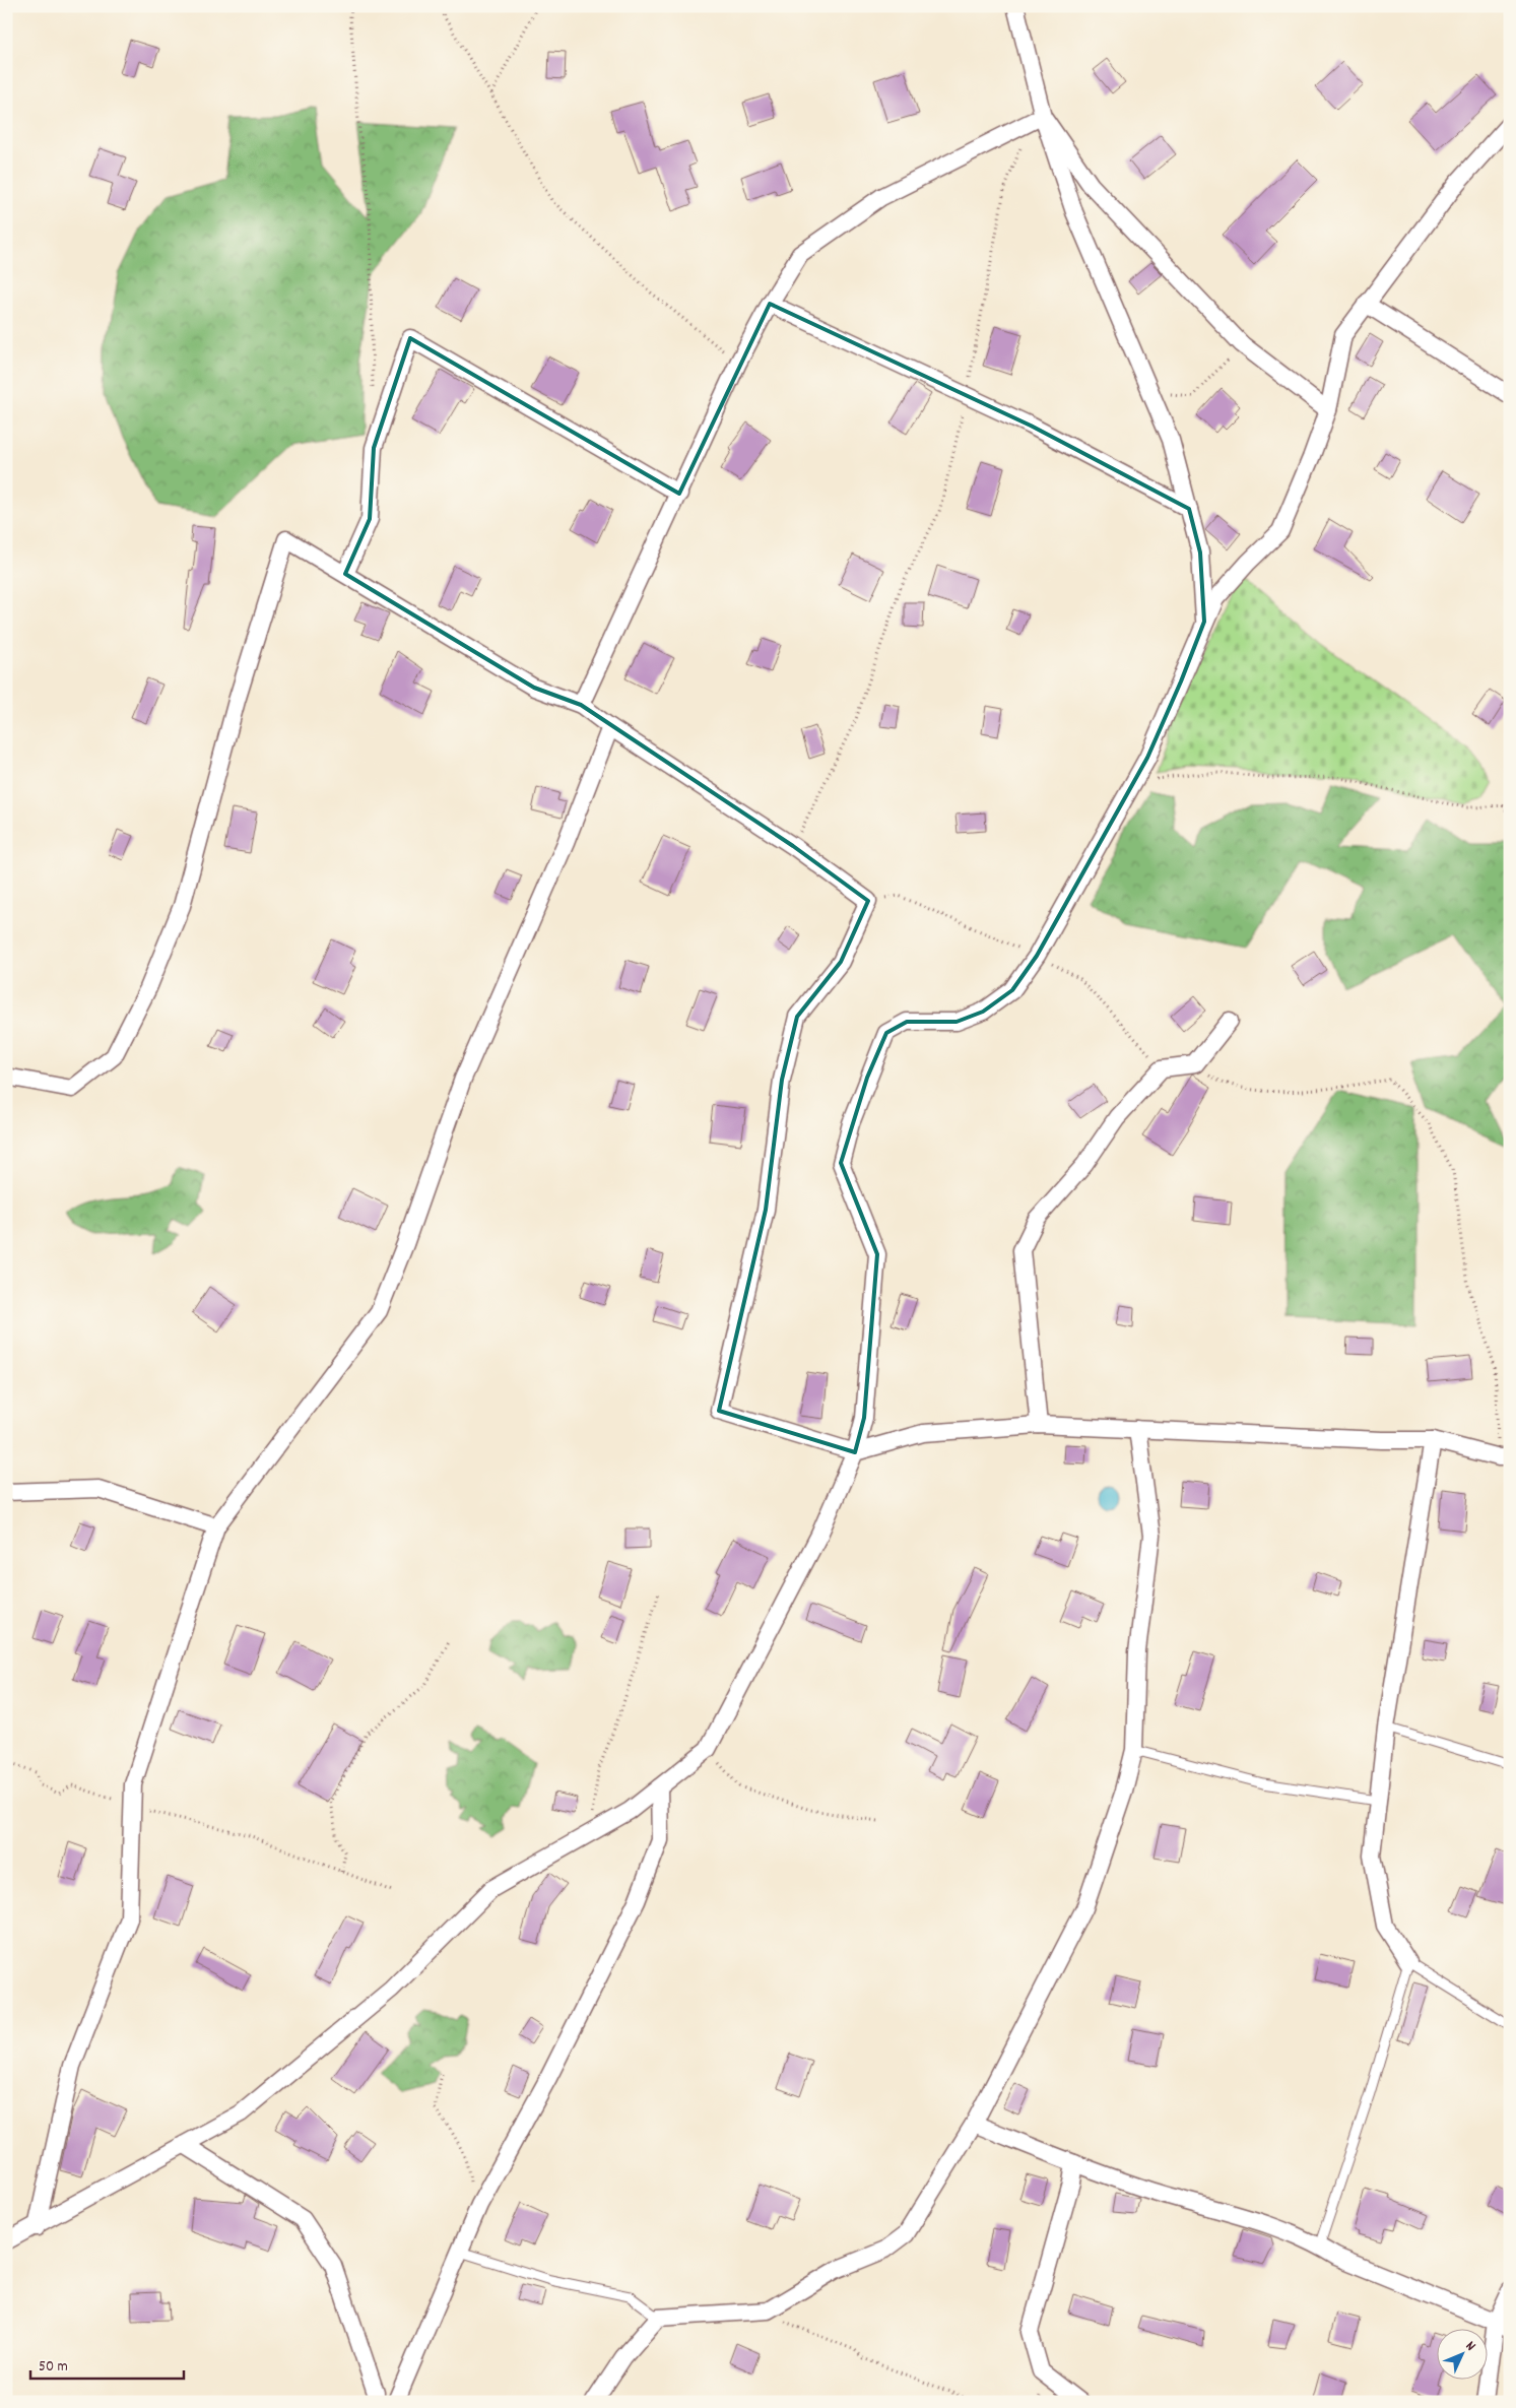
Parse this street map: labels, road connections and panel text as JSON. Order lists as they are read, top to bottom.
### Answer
{
  "scale_bar": "50 m",
  "north": "top right"
}
